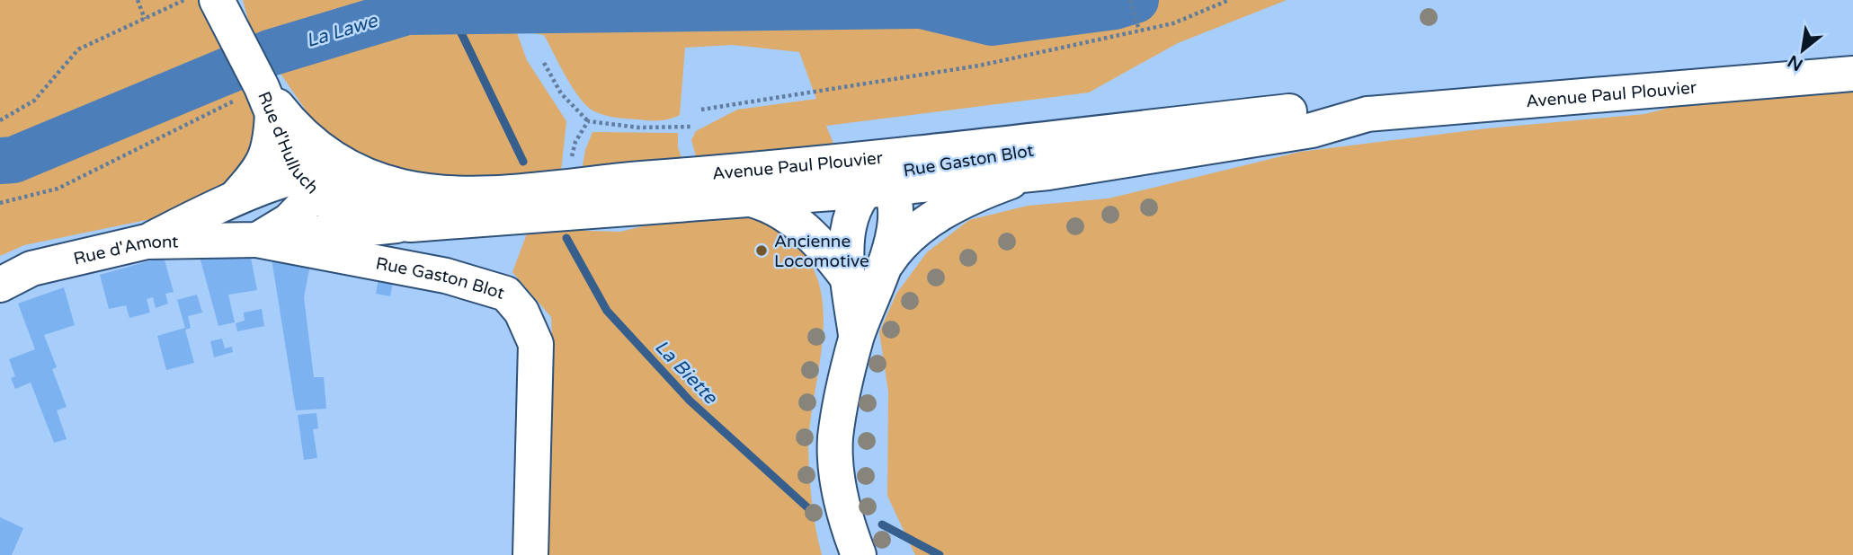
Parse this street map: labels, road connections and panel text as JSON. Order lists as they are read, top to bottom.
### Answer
{
  "streets": {
    "main road": [
      "Avenue Paul Plouvier",
      "Rue d'Hulluch",
      "Rue Gaston Blot",
      "Rue d'Amont"
    ]
  },
  "crossings": [
    ["Avenue Paul Plouvier", "Rue d'Hulluch"],
    ["Avenue Paul Plouvier", "Rue Gaston Blot"],
    ["Rue Gaston Blot", "Rue d'Amont"]
  ],
  "water": ["La Lawe", "La Biette"],
  "places": ["Ancienne Locomotive"],
  "north": "bottom left"
}
